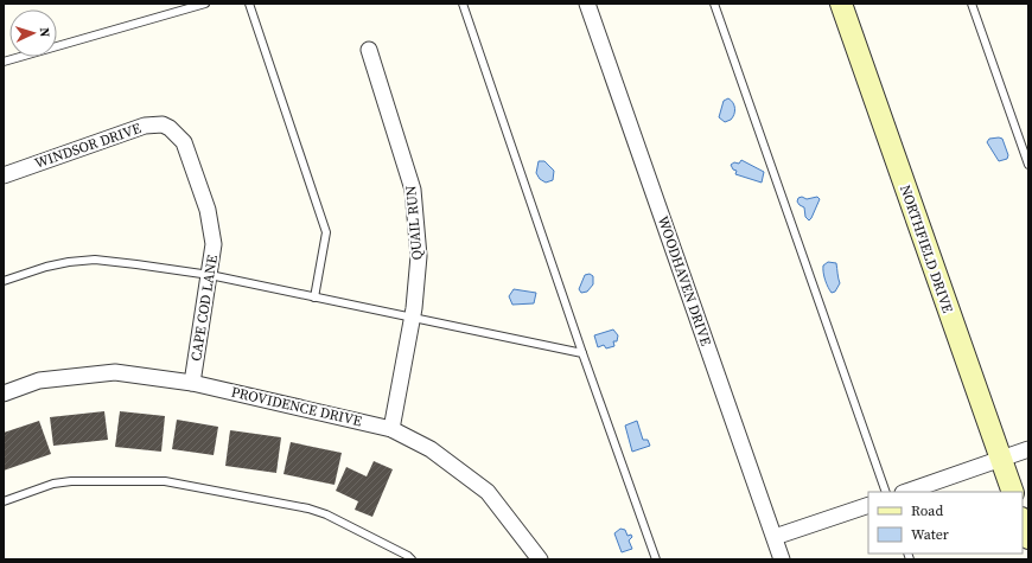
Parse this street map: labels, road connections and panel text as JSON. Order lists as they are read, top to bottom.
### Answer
{
  "streets": {
    "street": [
      "WINDSOR DRIVE",
      "QUAIL RUN",
      "NORTHFIELD DRIVE",
      "WOODHAVEN DRIVE",
      "CAPE COD LANE",
      "PROVIDENCE DRIVE"
    ]
  },
  "crossings": [
    ["WINDSOR DRIVE", "CAPE COD LANE"],
    ["QUAIL RUN", "PROVIDENCE DRIVE"],
    ["CAPE COD LANE", "PROVIDENCE DRIVE"]
  ],
  "legend": ["Road", "Water"],
  "north": "right"
}
